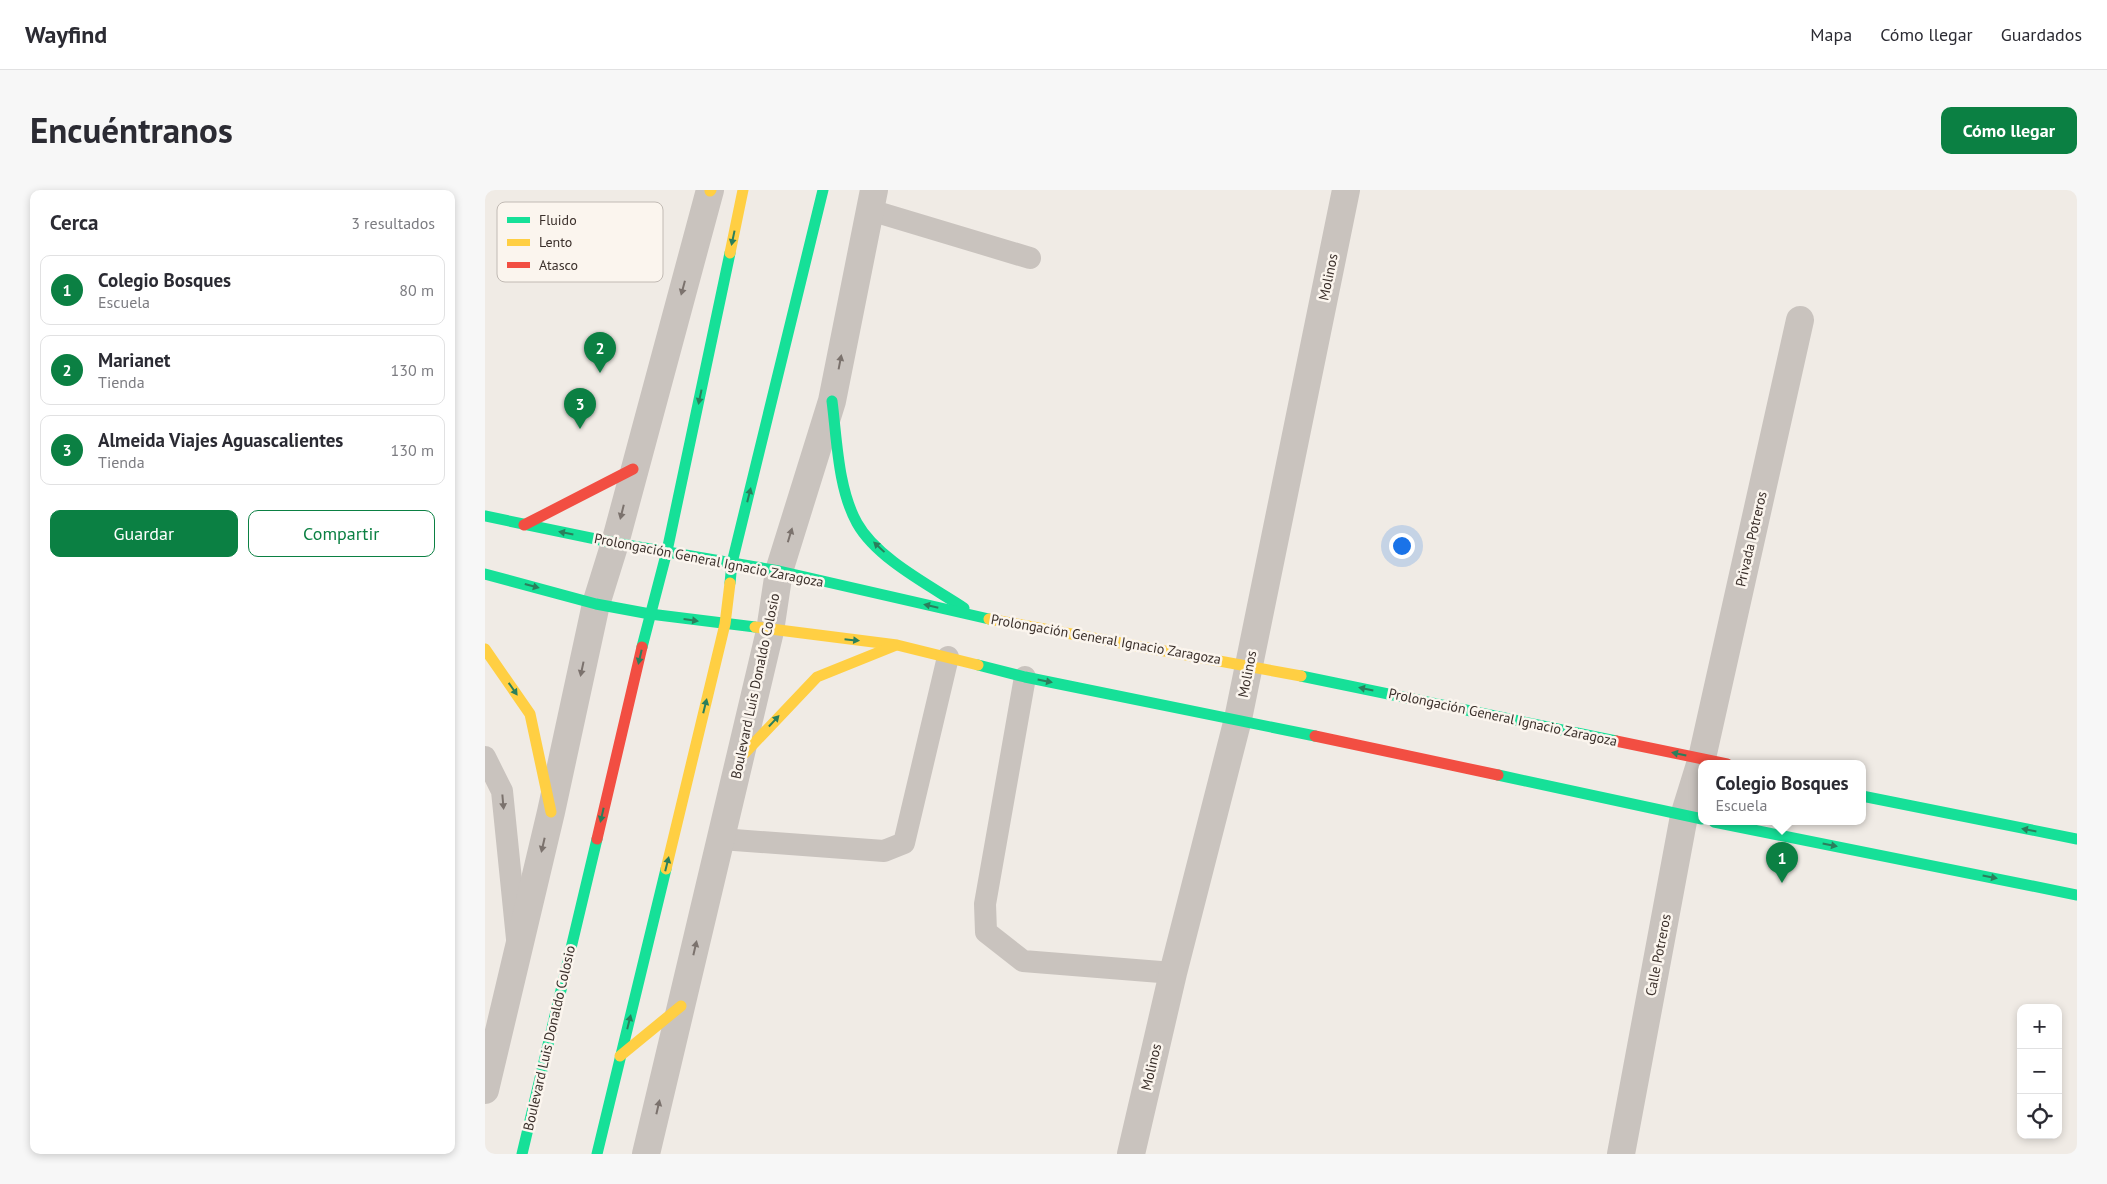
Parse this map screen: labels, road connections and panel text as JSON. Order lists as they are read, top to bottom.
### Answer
{
  "streets": {
    "street": [
      "Molinos",
      "Privada Potreros",
      "Prolongación General Ignacio Zaragoza",
      "Boulevard Luis Donaldo Colosio",
      "Calle Potreros"
    ]
  },
  "crossings": [
    ["Molinos", "Prolongación General Ignacio Zaragoza"],
    ["Prolongación General Ignacio Zaragoza", "Boulevard Luis Donaldo Colosio"]
  ],
  "legend": ["Fluido", "Lento", "Atasco"],
  "page": {
    "header": "Wayfind",
    "nav": ["Mapa", "Cómo llegar", "Guardados"],
    "title": "Encuéntranos",
    "buttons": [
      "Cómo llegar",
      ["Guardar", "Compartir"]
    ],
    "heading": ["Cerca", "3 resultados"],
    "list": [
      {
        "mark": "1",
        "name": "Colegio Bosques",
        "note": "Escuela",
        "value": "80 m"
      },
      {
        "mark": "2",
        "name": "Marianet",
        "note": "Tienda",
        "value": "130 m"
      },
      {
        "mark": "3",
        "name": "Almeida Viajes Aguascalientes",
        "note": "Tienda",
        "value": "130 m"
      }
    ],
    "pins": ["2", "3", "1"],
    "popup": ["Colegio Bosques", "Escuela"],
    "map_buttons": ["+", "−"]
  }
}
